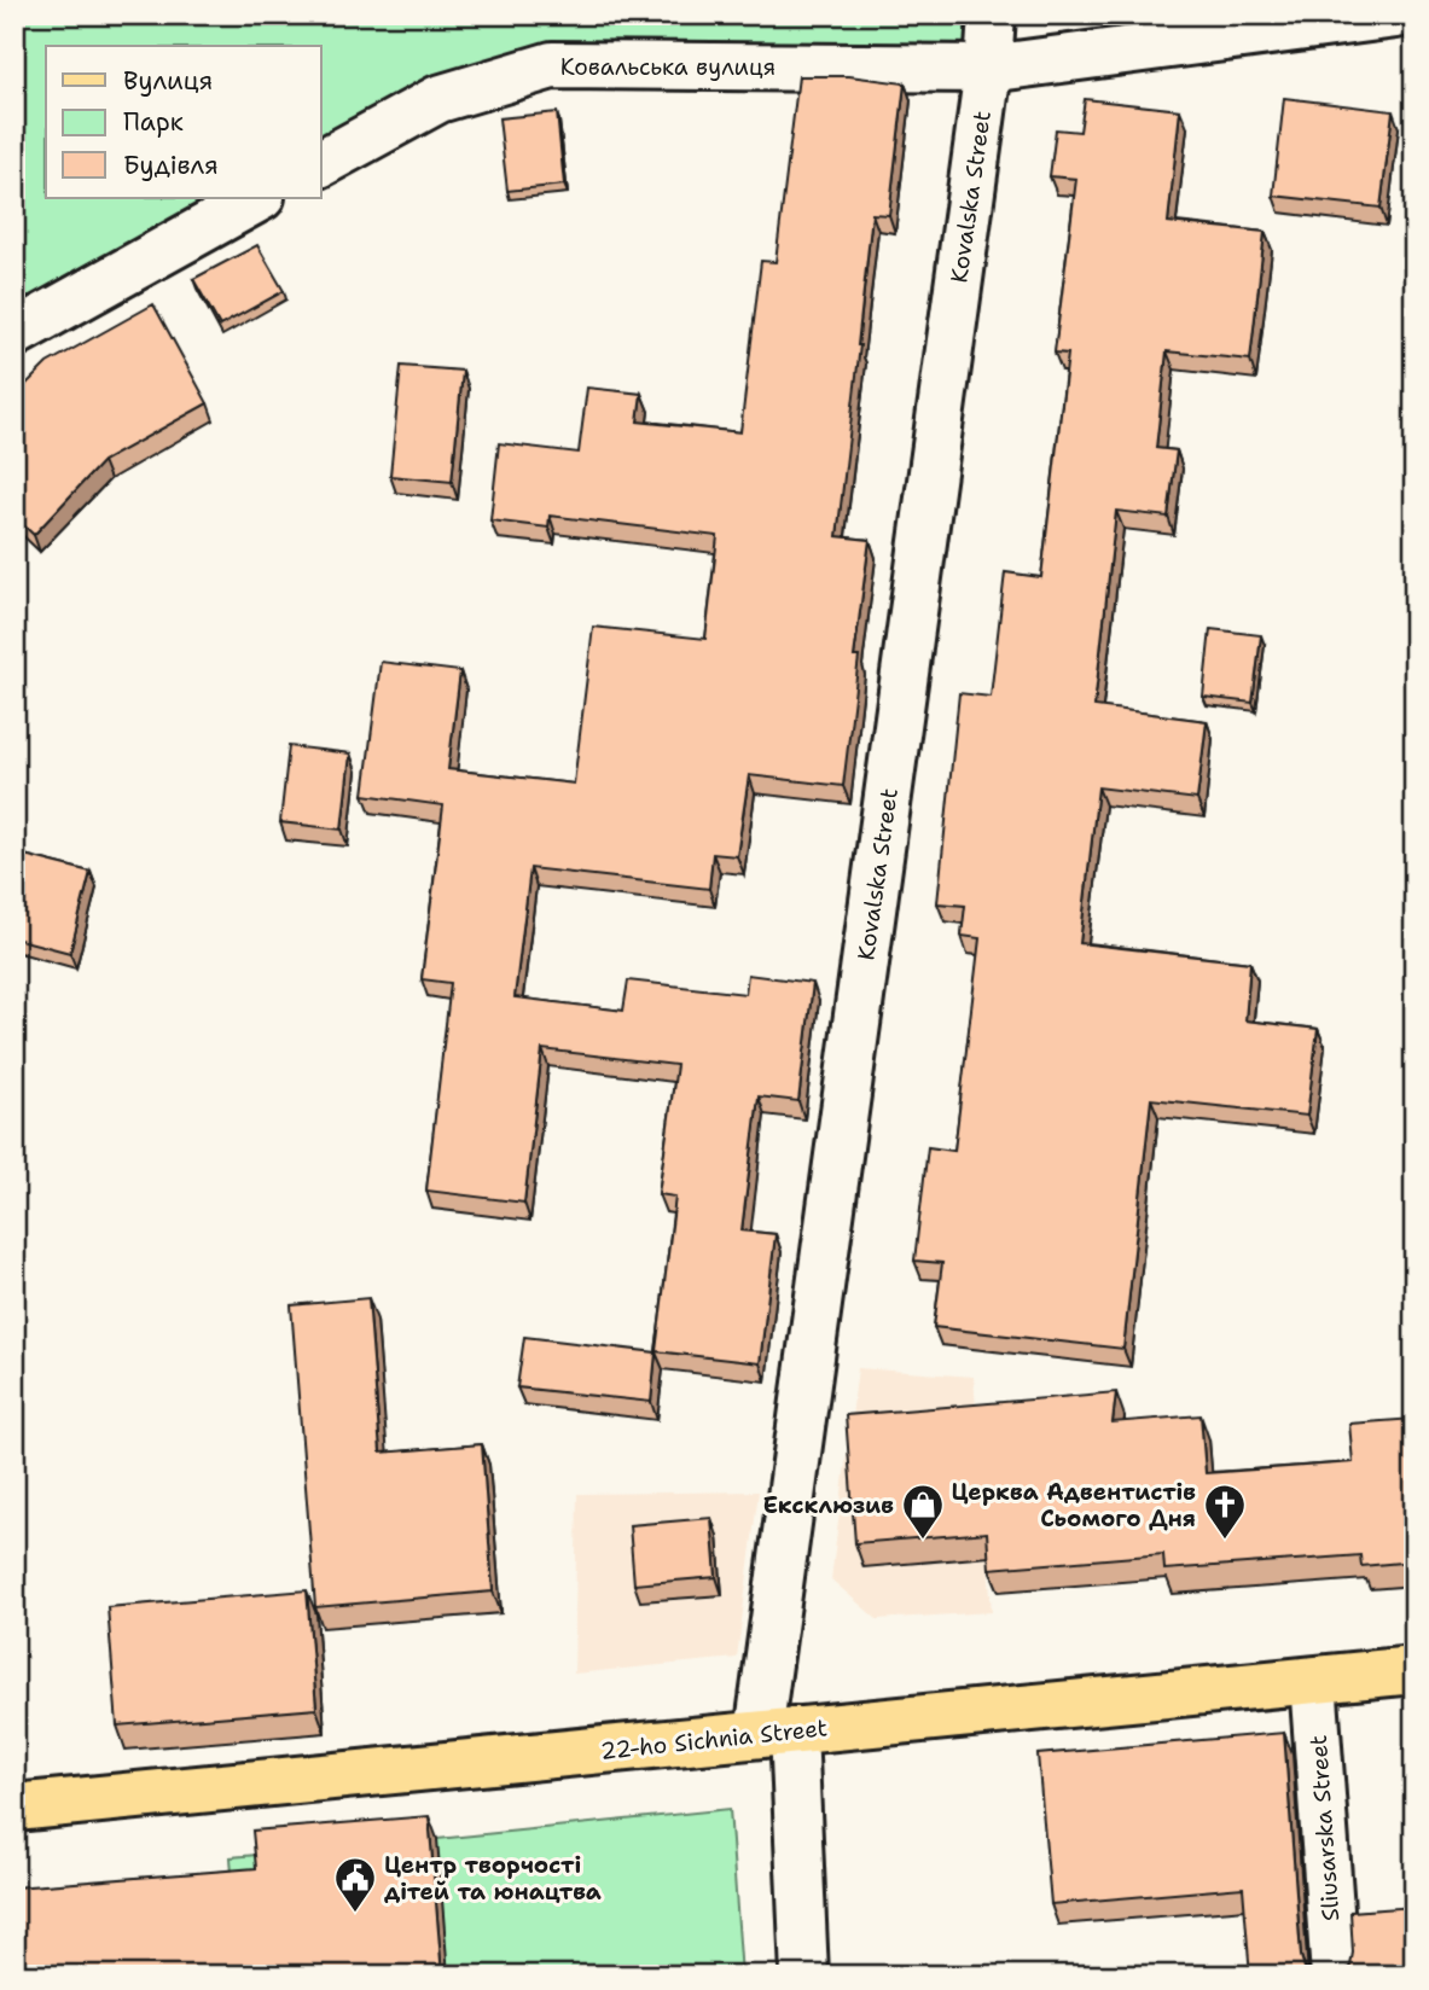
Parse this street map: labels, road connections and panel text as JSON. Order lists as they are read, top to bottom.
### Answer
{
  "streets": {
    "main road": ["22-ho Sichnia Street"],
    "street": ["Ковальська вулиця", "Kovalska Street", "Sliusarska Street"]
  },
  "crossings": [
    ["Ковальська вулиця", "Kovalska Street"],
    ["Kovalska Street", "22-ho Sichnia Street"],
    ["22-ho Sichnia Street", "Sliusarska Street"]
  ],
  "places": {
    "shop": ["Ексклюзив"],
    "church": ["Церква Адвентистів Сьомого Дня"],
    "public building": ["Центр творчості дітей та юнацтва"]
  },
  "legend": ["Вулиця", "Парк", "Будівля"]
}
